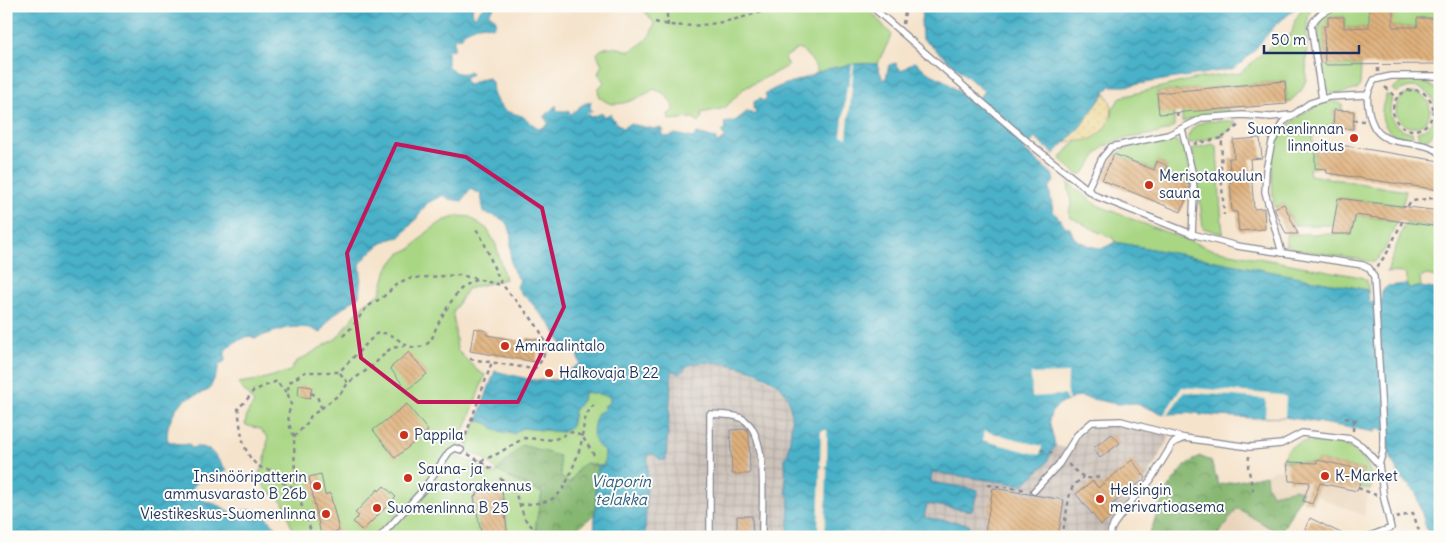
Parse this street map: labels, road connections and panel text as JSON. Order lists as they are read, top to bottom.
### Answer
{
  "water": ["Viaporin telakka"],
  "places": [
    "Suomenlinnan linnoitus",
    "Merisotakoulun sauna",
    "Amiraalintalo",
    "Halkovaja B 22",
    "Pappila",
    "K-Market",
    "Sauna- ja varastorakennus",
    "Insinööripatterin ammusvarasto B 26b",
    "Helsingin merivartioasema",
    "Suomenlinna B 25",
    "Viestikeskus-Suomenlinna"
  ],
  "scale_bar": "50 m"
}
